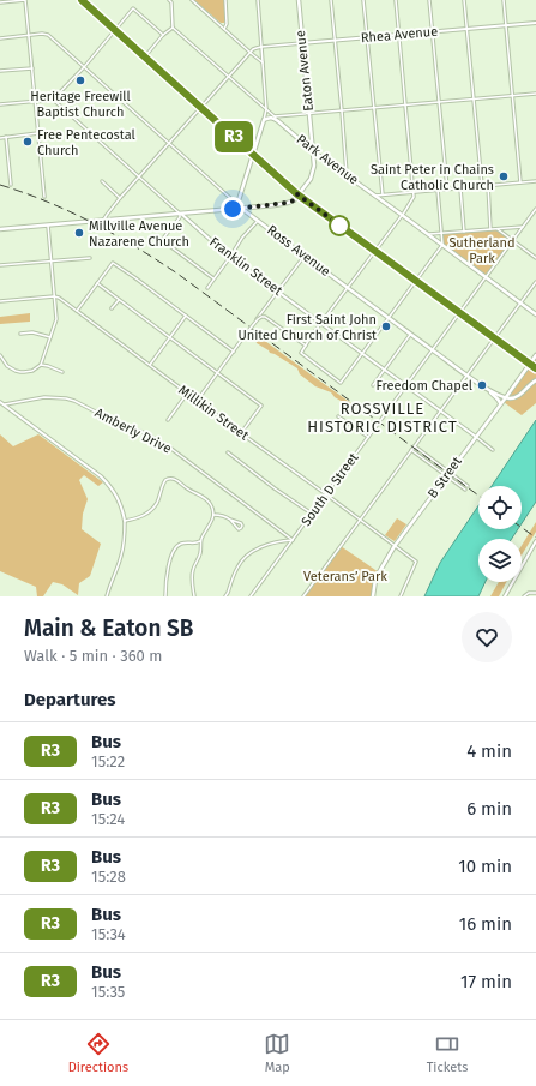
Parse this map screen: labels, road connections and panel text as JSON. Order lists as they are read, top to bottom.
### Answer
{
  "streets": {
    "main road": [
      "Eaton Avenue",
      "Park Avenue",
      "Ross Avenue",
      "B Street"
    ],
    "street": [
      "Rhea Avenue",
      "Franklin Street",
      "Millikin Street",
      "Amberly Drive",
      "South D Street"
    ]
  },
  "crossings": [
    ["Rhea Avenue", "Eaton Avenue"],
    ["Eaton Avenue", "Park Avenue"],
    ["Park Avenue", "South D Street"],
    ["Ross Avenue", "B Street"],
    ["Ross Avenue", "South D Street"],
    ["Franklin Street", "B Street"],
    ["Franklin Street", "South D Street"],
    ["Millikin Street", "B Street"],
    ["Millikin Street", "South D Street"],
    ["Amberly Drive", "South D Street"]
  ],
  "districts": ["ROSSVILLE HISTORIC DISTRICT"],
  "parks": ["Sutherland Park", "Veterans’ Park"],
  "places": [
    "Heritage Freewill Baptist Church",
    "Free Pentecostal Church",
    "Saint Peter in Chains Catholic Church",
    "Millville Avenue Nazarene Church",
    "First Saint John United Church of Christ",
    "Freedom Chapel"
  ],
  "lines": ["bus line R3"],
  "page": {
    "on_map": "R3",
    "heading": [
      ["Main & Eaton SB", "Walk · 5 min · 360 m"],
      "Departures"
    ],
    "list": [
      {
        "mark": "R3",
        "name": "Bus",
        "note": "15:22",
        "value": "4 min"
      },
      {
        "mark": "R3",
        "name": "Bus",
        "note": "15:24",
        "value": "6 min"
      },
      {
        "mark": "R3",
        "name": "Bus",
        "note": "15:28",
        "value": "10 min"
      },
      {
        "mark": "R3",
        "name": "Bus",
        "note": "15:34",
        "value": "16 min"
      },
      {
        "mark": "R3",
        "name": "Bus",
        "note": "15:35",
        "value": "17 min"
      }
    ],
    "tabs": ["Directions", "Map", "Tickets"]
  }
}
